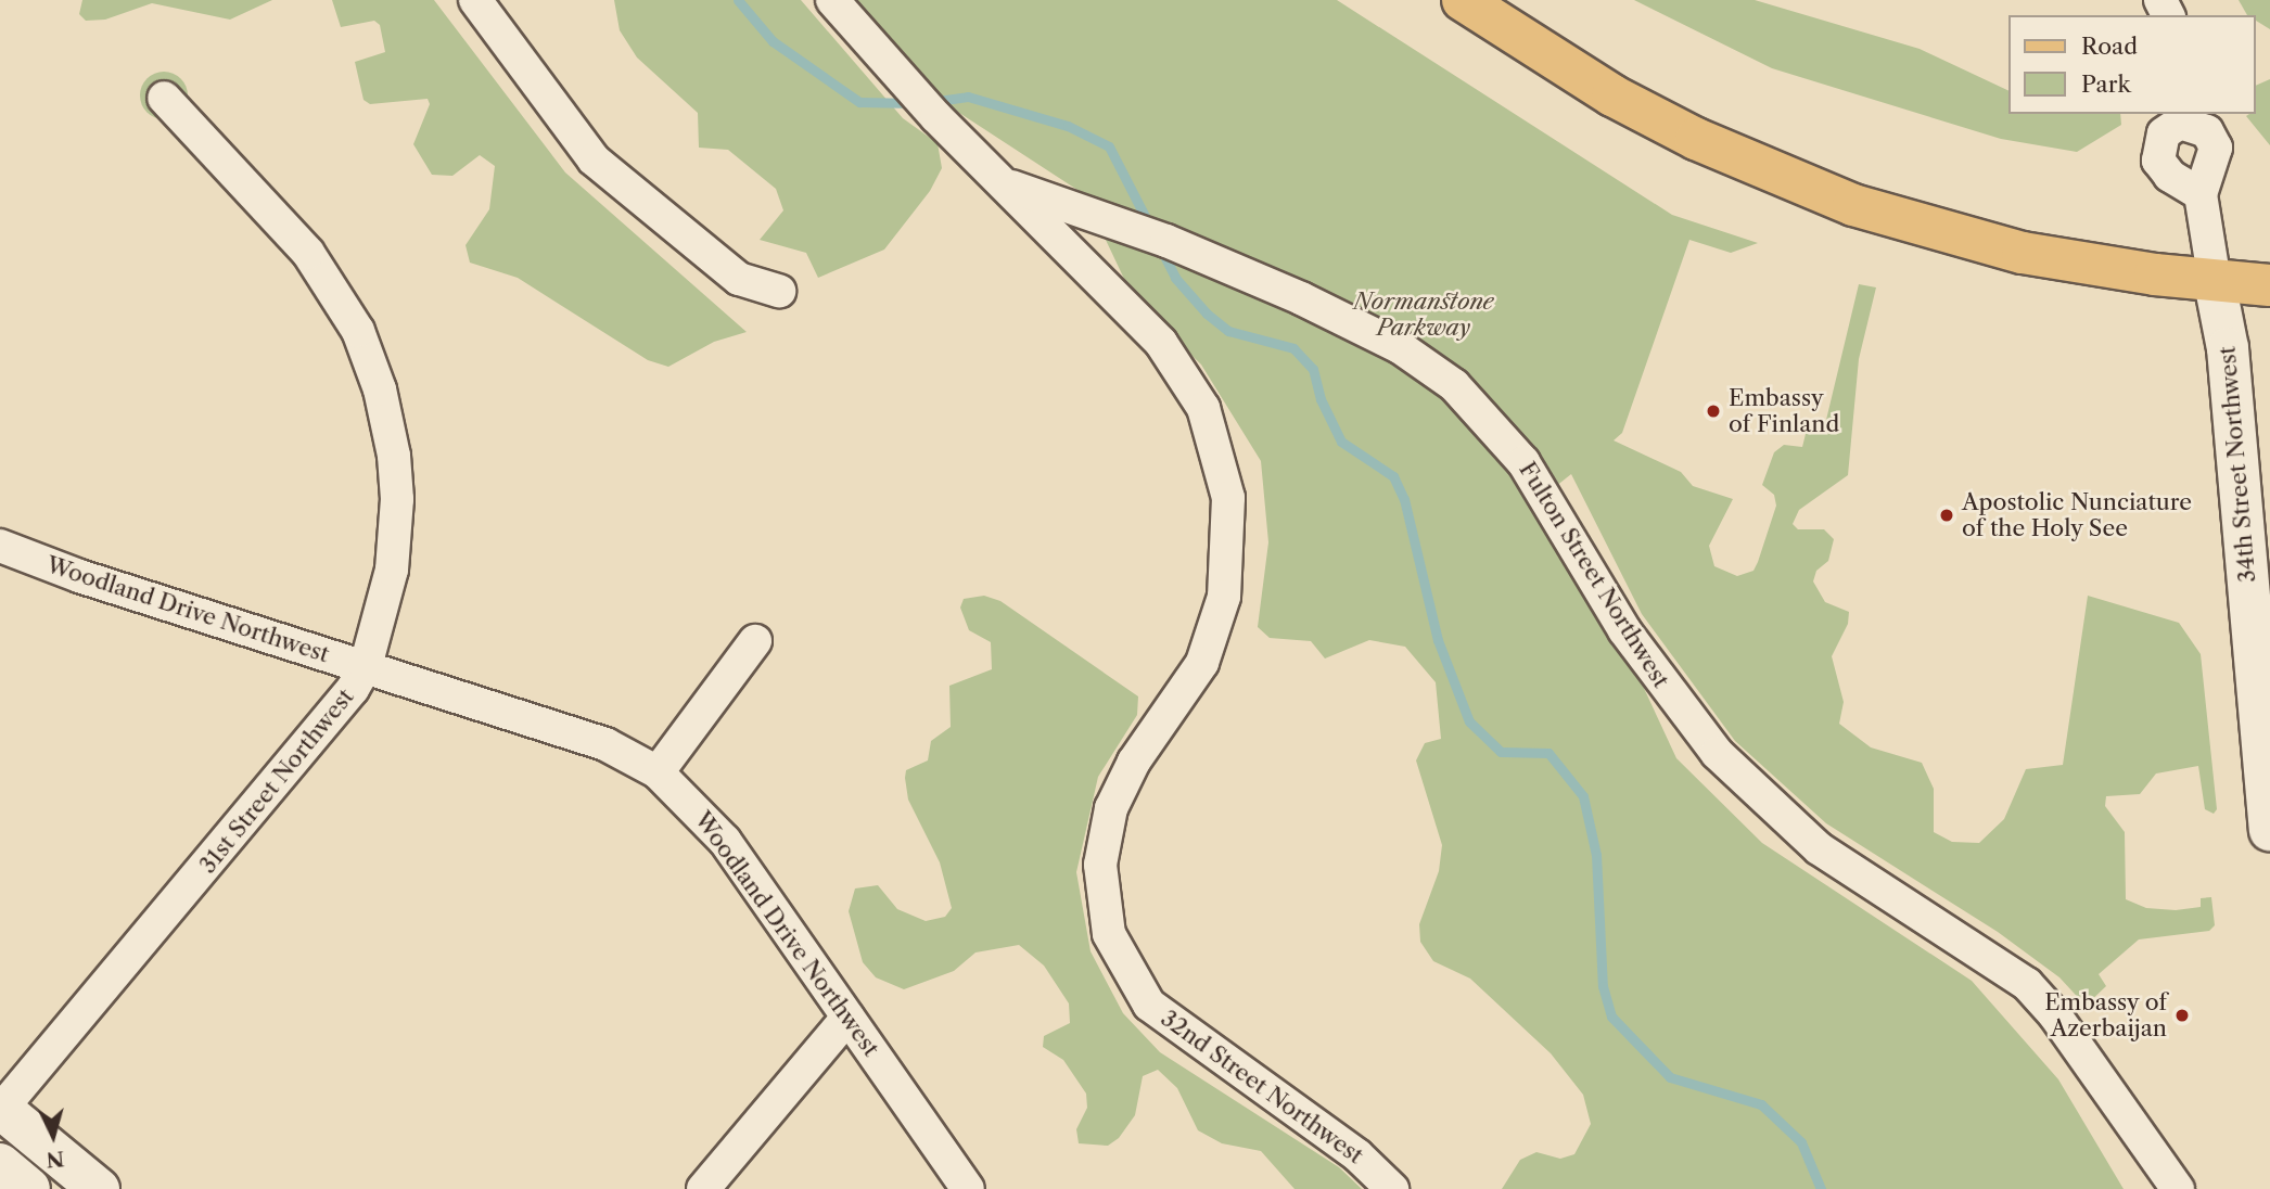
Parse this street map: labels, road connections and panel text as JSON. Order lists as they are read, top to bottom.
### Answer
{
  "streets": {
    "main road": ["34th Street Northwest"],
    "street": [
      "Fulton Street Northwest",
      "Woodland Drive Northwest",
      "31st Street Northwest",
      "32nd Street Northwest"
    ]
  },
  "crossings": [
    ["Fulton Street Northwest", "32nd Street Northwest"],
    ["Woodland Drive Northwest", "31st Street Northwest"]
  ],
  "parks": ["Normanstone Parkway"],
  "places": ["Embassy of Finland", "Apostolic Nunciature of the Holy See", "Embassy of Azerbaijan"],
  "legend": ["Road", "Park"],
  "north": "bottom"
}
